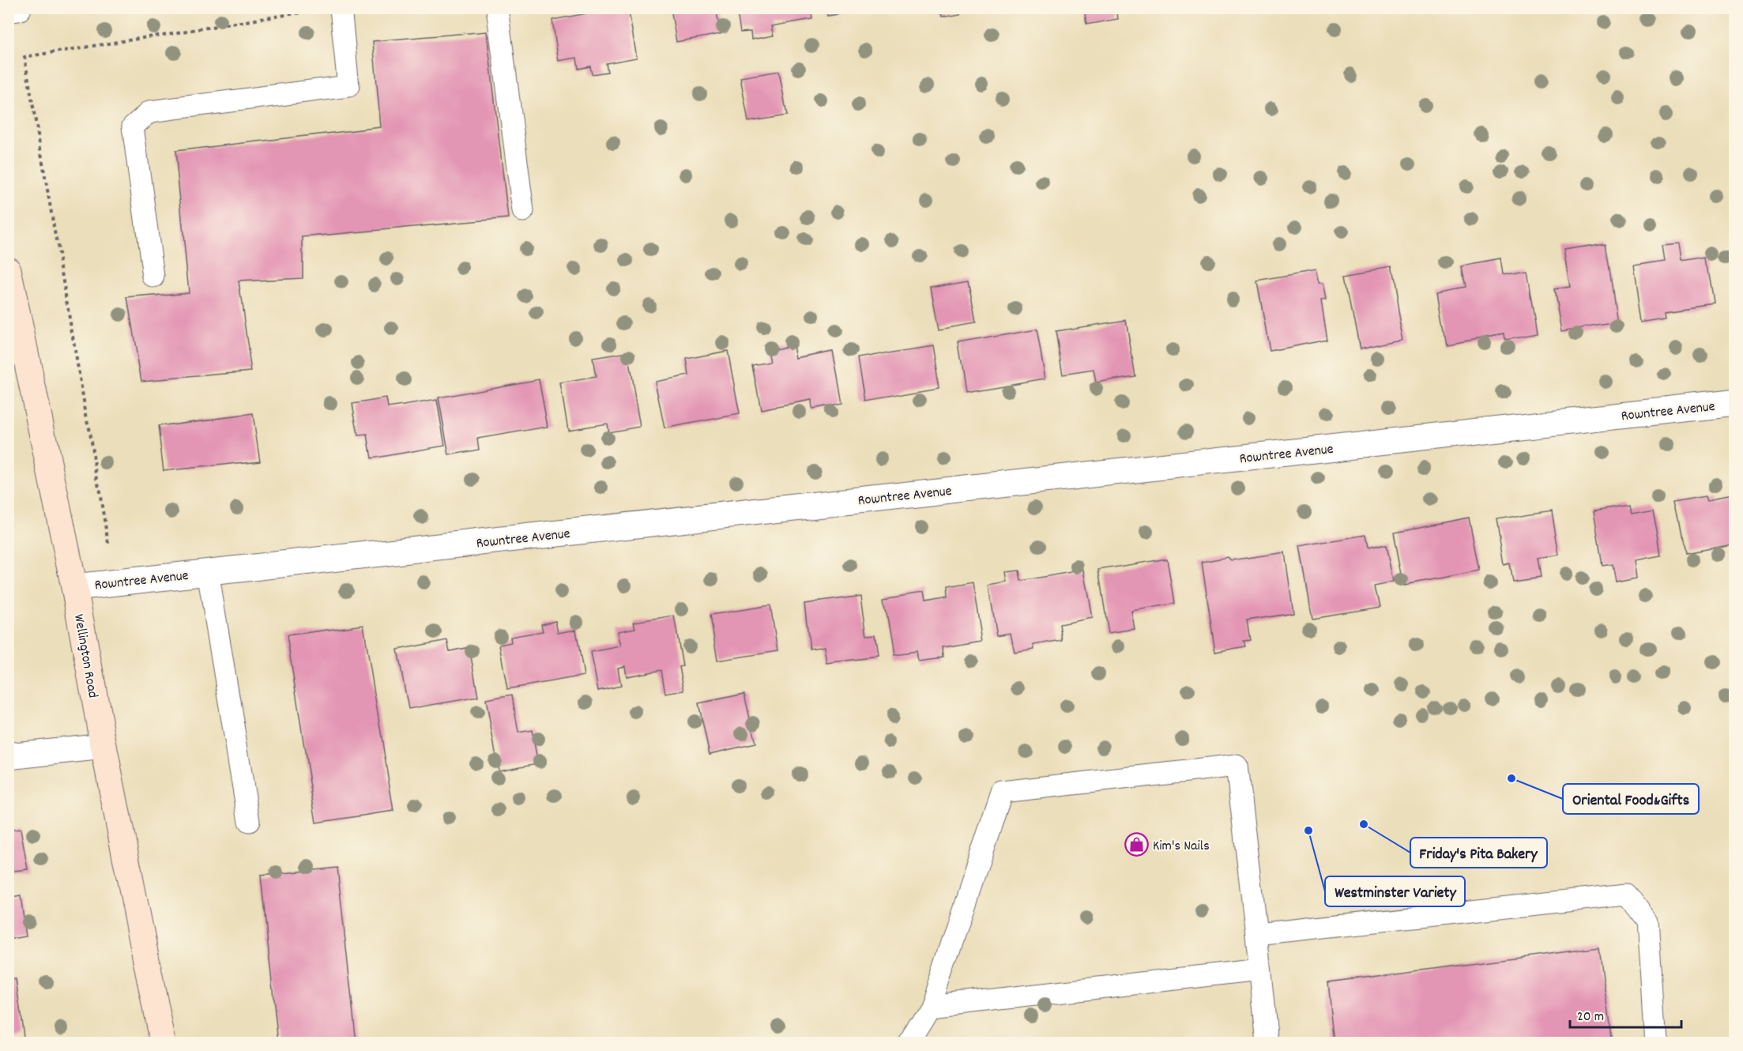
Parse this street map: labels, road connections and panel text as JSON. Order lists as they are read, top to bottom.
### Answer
{
  "streets": {
    "main road": ["Wellington Road"],
    "street": ["Rowntree Avenue"]
  },
  "crossings": [
    ["Rowntree Avenue", "Wellington Road"]
  ],
  "places": {
    "other": ["Oriental Food&Gifts", "Friday's Pita Bakery", "Westminster Variety"],
    "shop": ["Kim's Nails"]
  },
  "scale_bar": "20 m"
}
